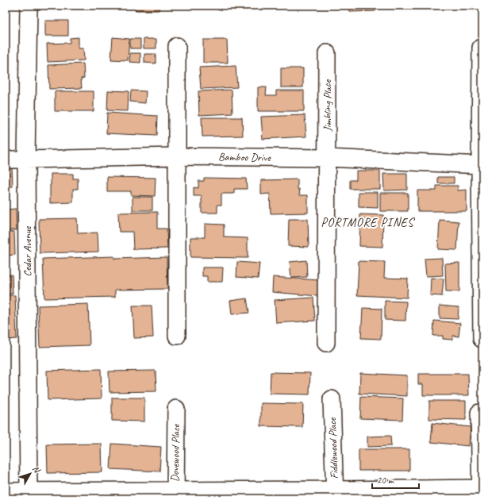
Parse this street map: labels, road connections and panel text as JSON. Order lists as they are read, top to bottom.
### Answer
{
  "streets": {
    "street": [
      "Jimbling Place",
      "Bamboo Drive",
      "Cedar Avenue",
      "Fiddlewood Place",
      "Dovewood Place"
    ]
  },
  "crossings": [
    ["Jimbling Place", "Bamboo Drive"],
    ["Bamboo Drive", "Cedar Avenue"]
  ],
  "districts": ["PORTMORE PINES"],
  "scale_bar": "20 m",
  "north": "top right"
}
